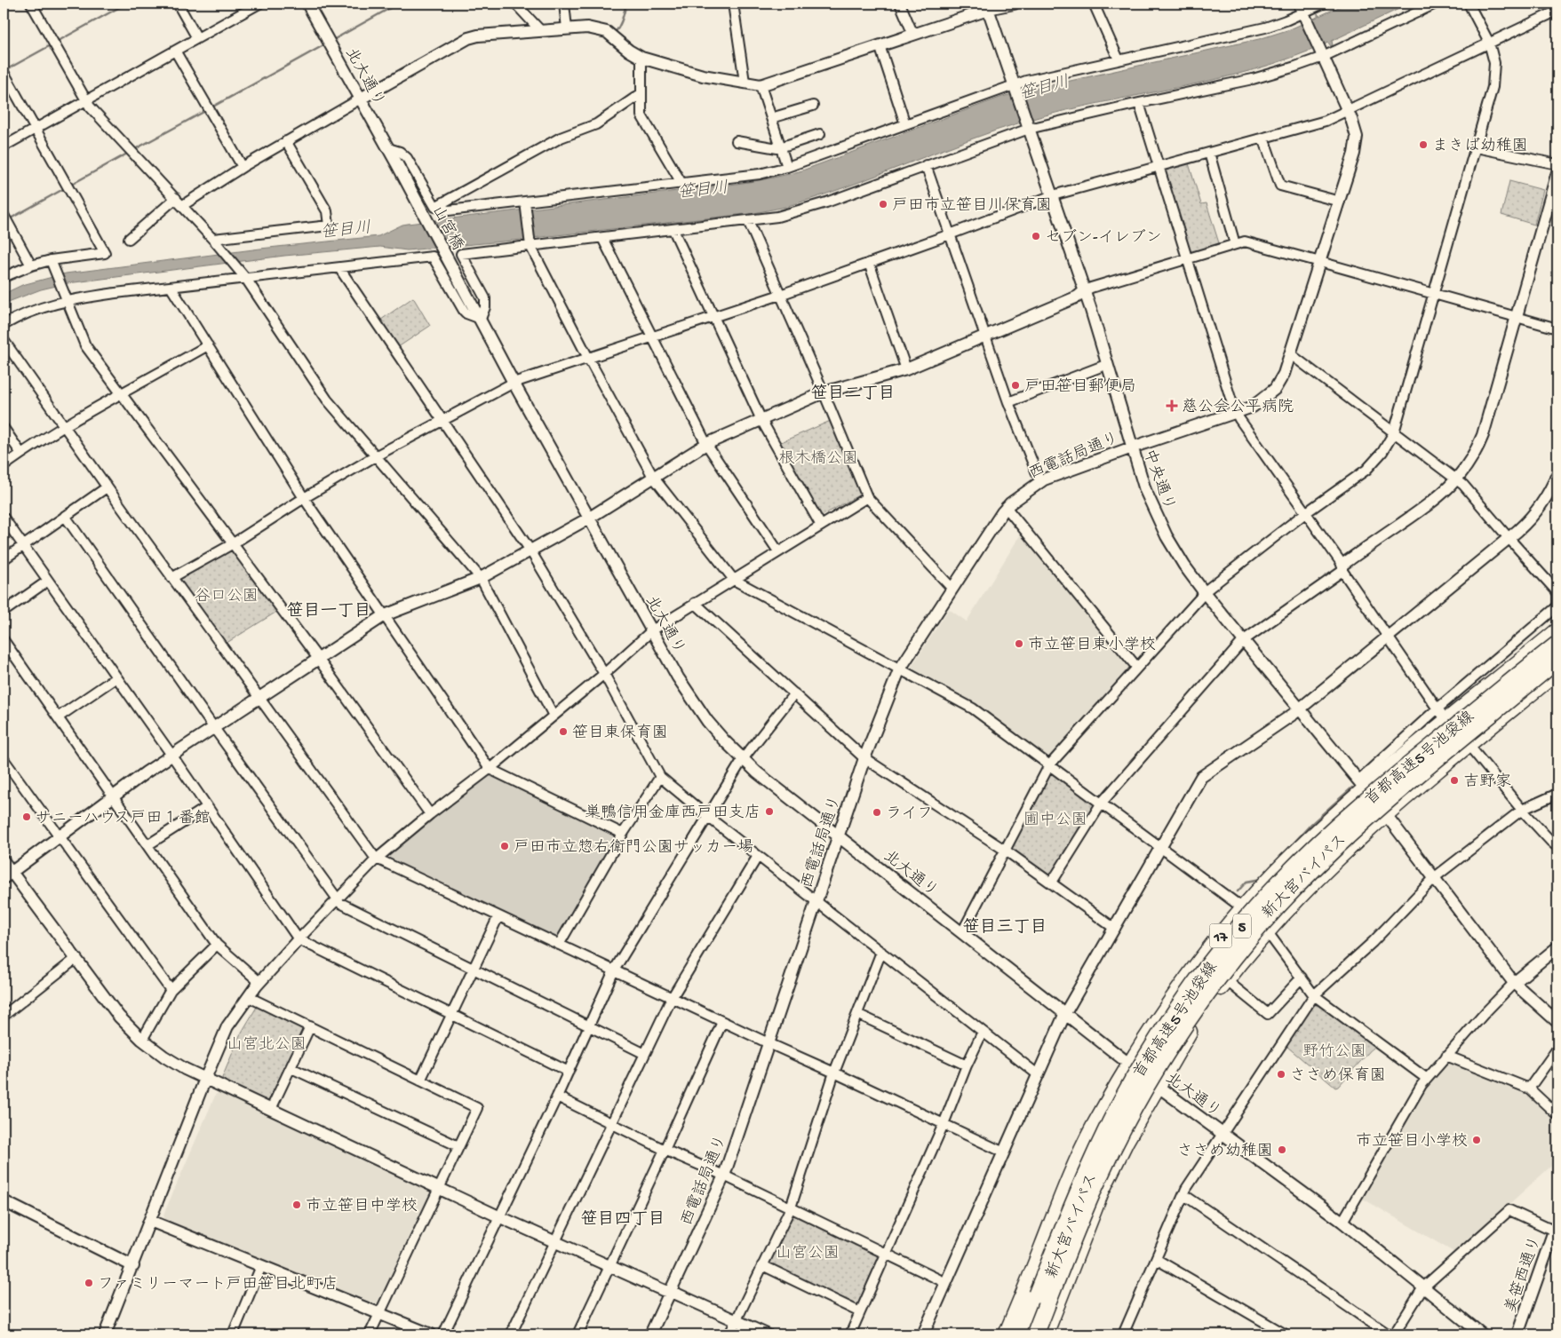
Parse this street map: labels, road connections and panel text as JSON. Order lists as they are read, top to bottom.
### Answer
{
  "streets": {
    "highway": [
      "首都高速5号池袋線",
      "新大宮バイパス",
      "5",
      "17"
    ],
    "street": [
      "北大通り",
      "山宮橋",
      "西電話局通り",
      "中央通り",
      "美笹西通り"
    ]
  },
  "crossings": [
    ["北大通り", "山宮橋"],
    ["北大通り", "西電話局通り"],
    ["北大通り", "17"],
    ["西電話局通り", "中央通り"],
    ["中央通り", "17"],
    ["新大宮バイパス", "17"]
  ],
  "districts": [
    "笹目二丁目",
    "笹目一丁目",
    "笹目三丁目",
    "笹目四丁目"
  ],
  "water": ["笹目川"],
  "parks": [
    "根木橋公園",
    "谷口公園",
    "圃中公園",
    "山宮北公園",
    "野竹公園",
    "山宮公園"
  ],
  "places": {
    "other": [
      "まきば幼稚園",
      "戸田市立笹目川保育園",
      "セブン-イレブン",
      "戸田笹目郵便局",
      "市立笹目東小学校",
      "笹目東保育園",
      "吉野家",
      "巣鴨信用金庫西戸田支店",
      "ライフ",
      "サニーハウス戸田１番館",
      "戸田市立惣右衛門公園サッカー場",
      "ささめ保育園",
      "市立笹目小学校",
      "ささめ幼稚園",
      "市立笹目中学校",
      "ファミリーマート戸田笹目北町店"
    ],
    "health": ["慈公会公平病院"]
  }
}
